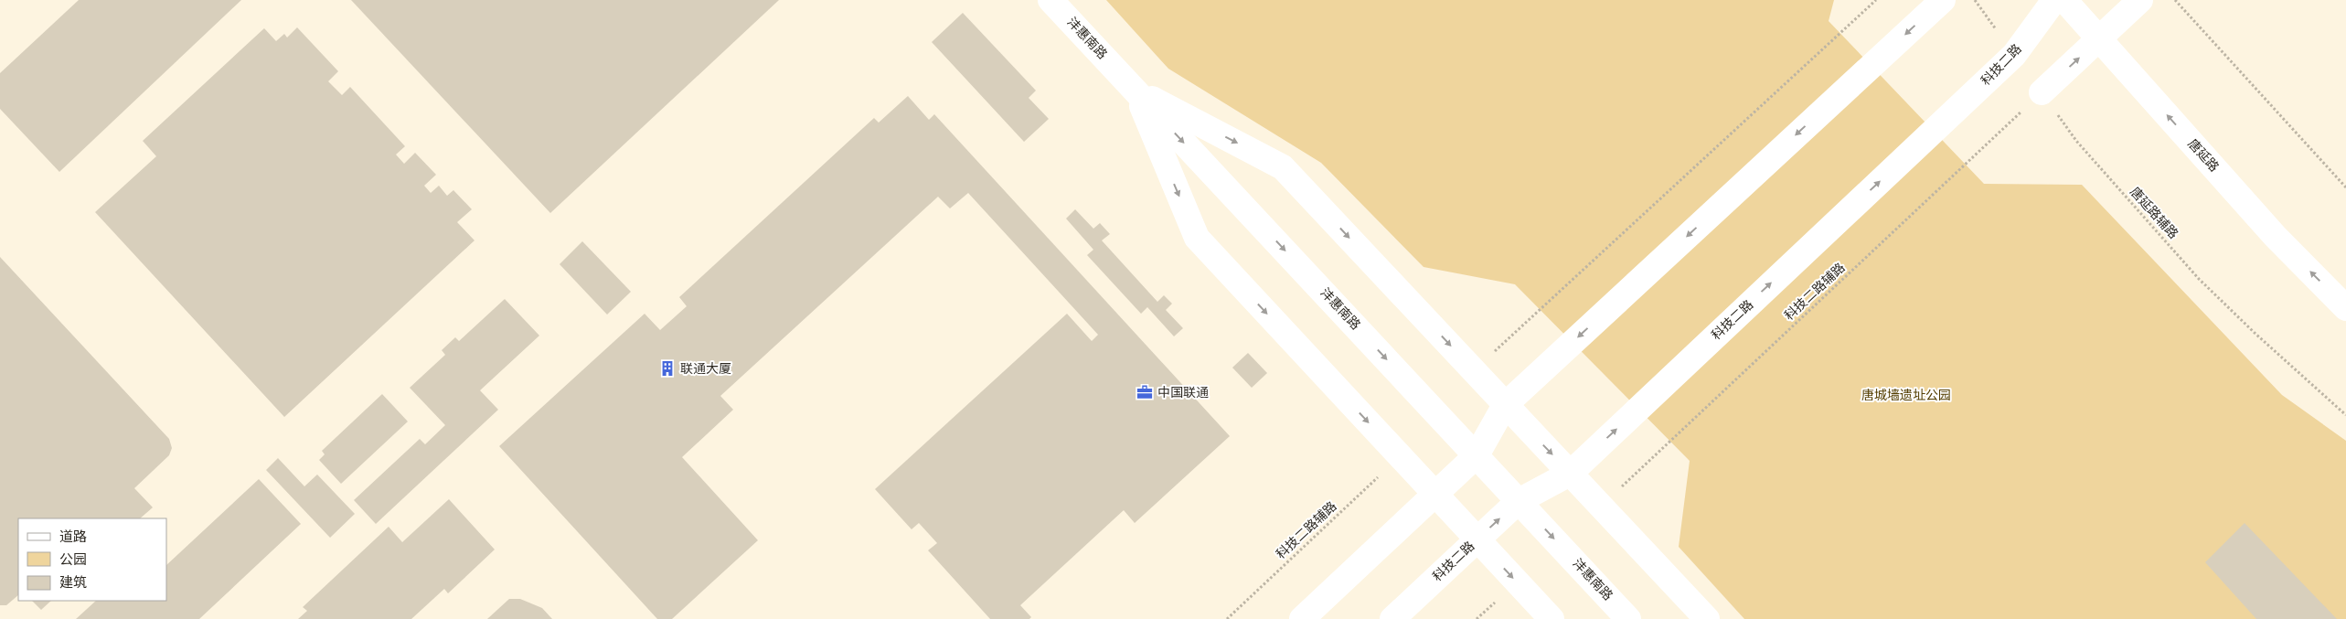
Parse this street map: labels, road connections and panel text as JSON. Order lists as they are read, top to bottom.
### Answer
{
  "streets": {
    "main road": ["沣惠南路", "科技二路", "唐延路"],
    "path": ["唐延路辅路", "科技二路辅路"]
  },
  "crossings": [
    ["沣惠南路", "科技二路"],
    ["唐延路辅路", "科技二路辅路"]
  ],
  "one_way": ["唐延路"],
  "parks": ["唐城墙遗址公园"],
  "places": {
    "building": ["联通大厦"],
    "office": ["中国联通"]
  },
  "legend": ["道路", "公园", "建筑"]
}
